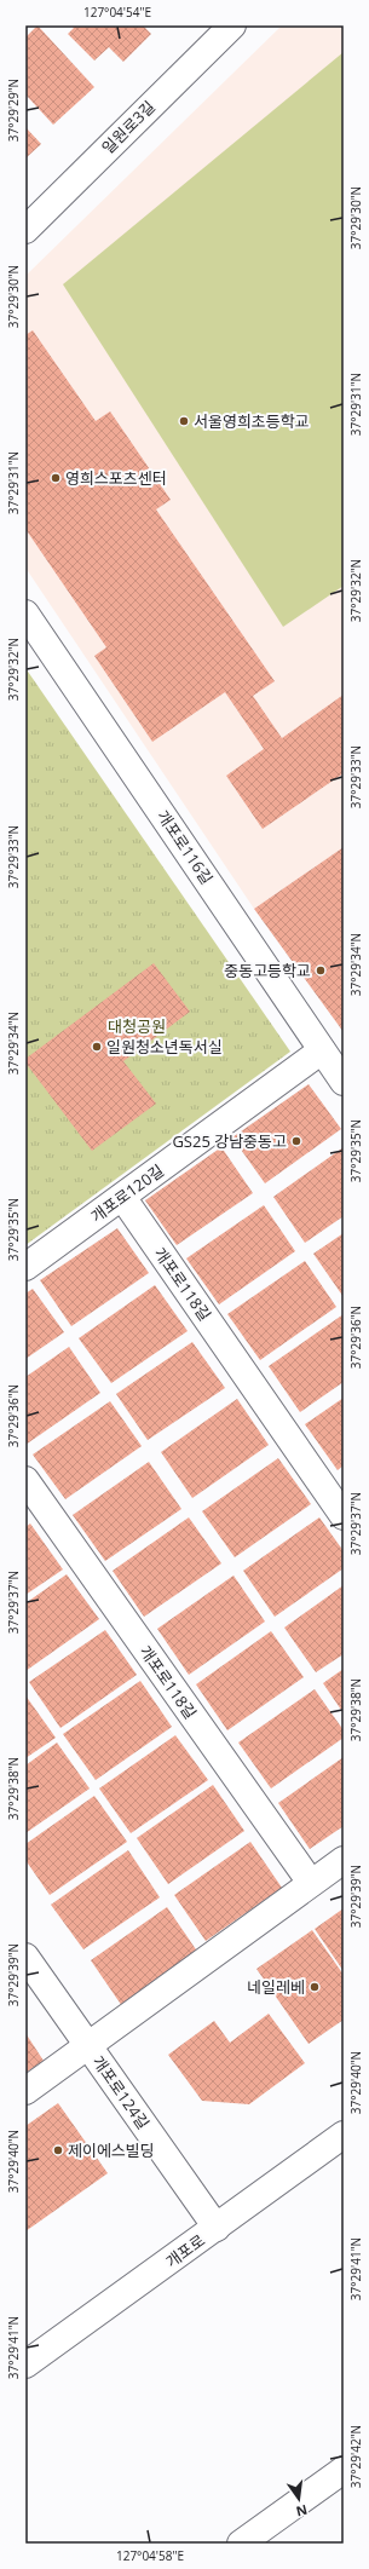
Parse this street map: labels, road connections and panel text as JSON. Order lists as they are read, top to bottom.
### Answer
{
  "streets": {
    "street": [
      "일원로3길",
      "개포로116길",
      "개포로120길",
      "개포로118길",
      "개포로124길",
      "개포로"
    ]
  },
  "crossings": [
    ["개포로116길", "개포로120길"],
    ["개포로120길", "개포로118길"],
    ["개포로124길", "개포로"]
  ],
  "parks": ["대청공원"],
  "places": [
    "서울영희초등학교",
    "영희스포츠센터",
    "중동고등학교",
    "일원청소년독서실",
    "GS25 강남중동고",
    "네일레베",
    "제이에스빌딩"
  ],
  "north": "bottom",
  "coordinates": [
    "127°04'54\"E",
    "37°29'29\"N",
    "37°29'30\"N",
    "37°29'31\"N",
    "37°29'32\"N",
    "37°29'33\"N",
    "37°29'34\"N",
    "37°29'35\"N",
    "37°29'36\"N",
    "37°29'37\"N",
    "37°29'38\"N",
    "37°29'39\"N",
    "37°29'40\"N",
    "37°29'41\"N",
    "37°29'42\"N",
    "127°04'58\"E"
  ]
}
